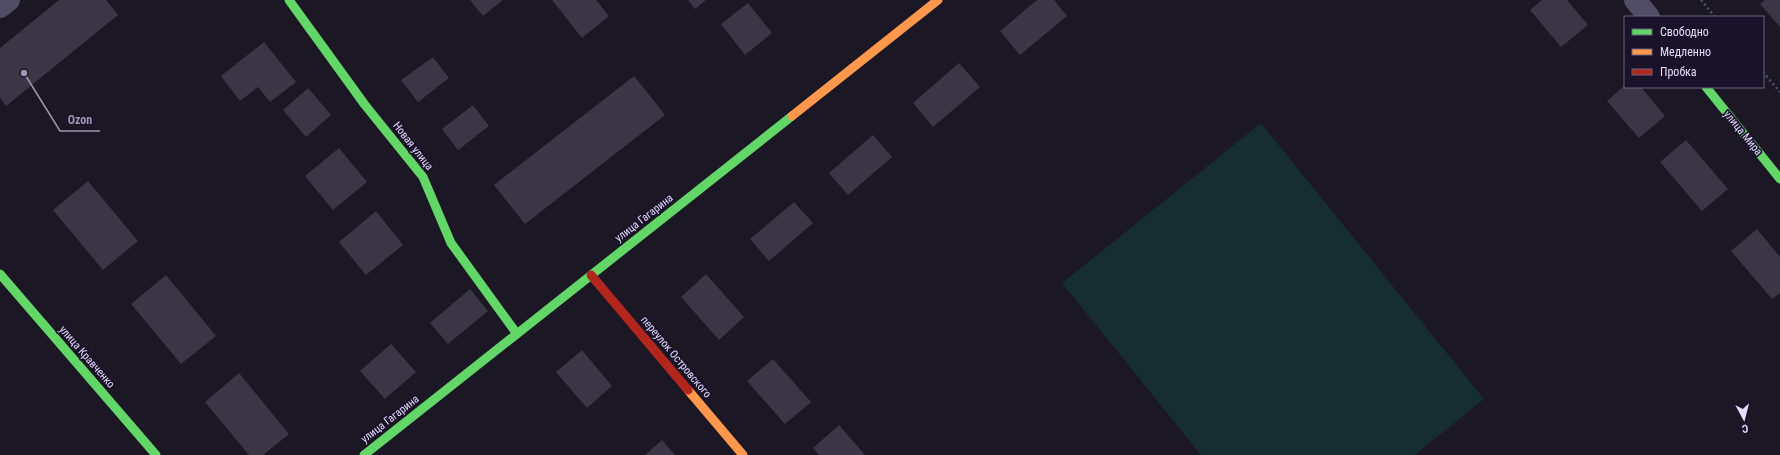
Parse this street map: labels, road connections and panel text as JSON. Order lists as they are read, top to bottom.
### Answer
{
  "streets": {
    "street": [
      "улица Мира",
      "Новая улица",
      "улица Гагарина",
      "улица Кравченко",
      "переулок Островского"
    ]
  },
  "crossings": [
    ["Новая улица", "улица Гагарина"],
    ["улица Гагарина", "переулок Островского"]
  ],
  "places": ["Ozon"],
  "legend": ["Свободно", "Медленно", "Пробка"],
  "north": "bottom"
}
